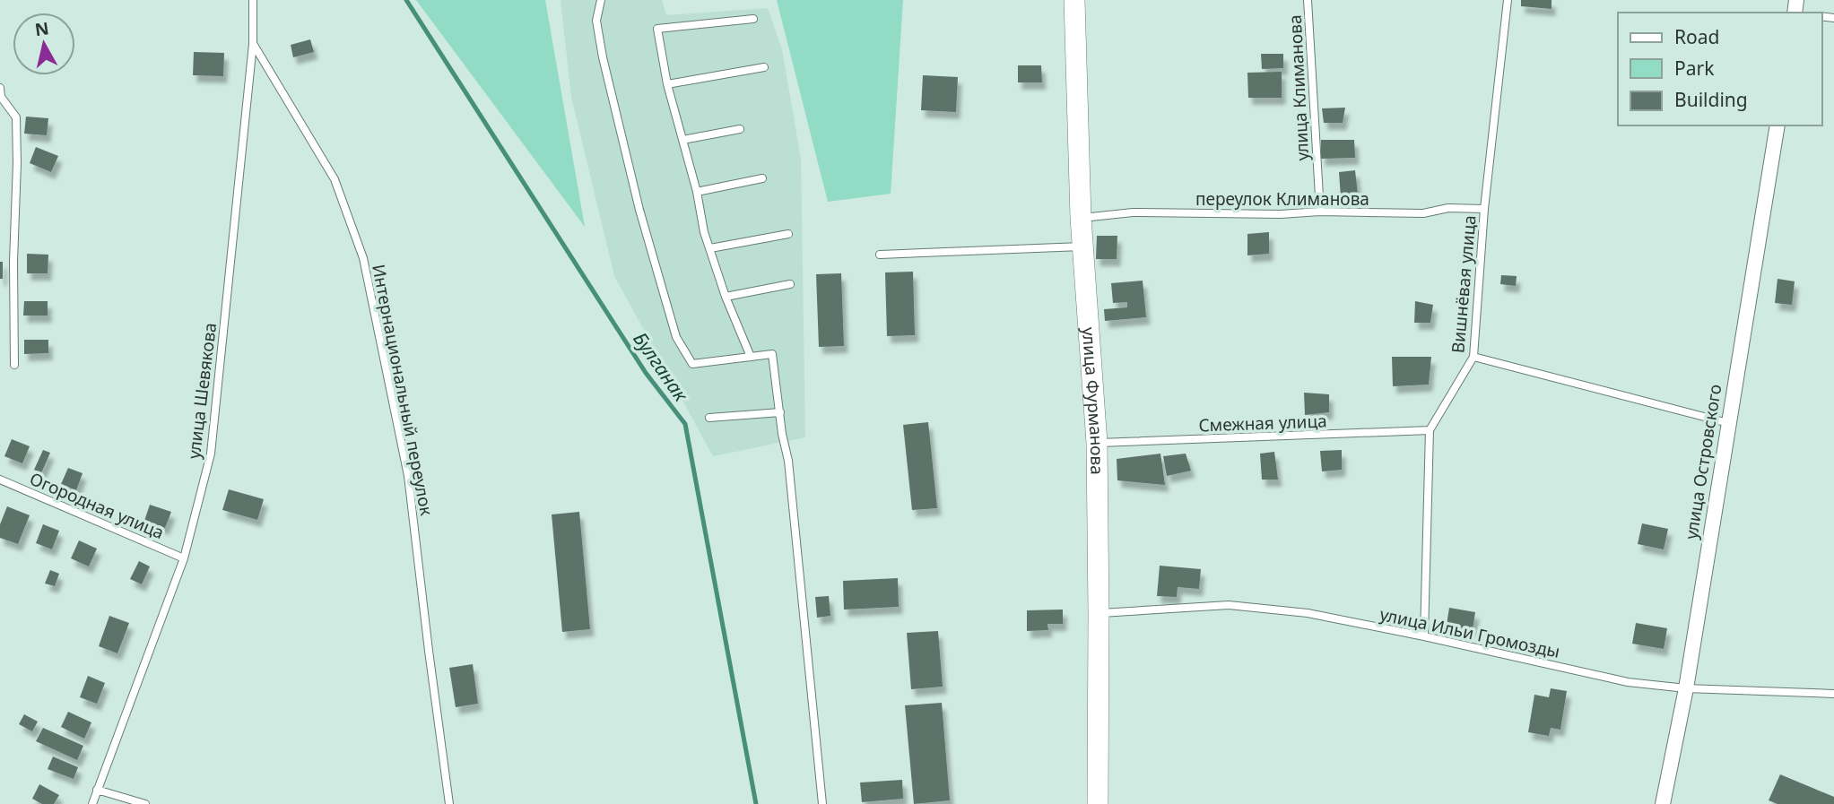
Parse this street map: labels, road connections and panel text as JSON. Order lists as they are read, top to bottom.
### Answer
{
  "streets": {
    "main road": ["улица Фурманова"],
    "street": ["улица Островского"],
    "lane": [
      "улица Климанова",
      "переулок Климанова",
      "Вишнёвая улица",
      "Интернациональный переулок",
      "улица Шевякова",
      "Смежная улица",
      "Огородная улица",
      "улица Ильи Громозды"
    ]
  },
  "crossings": [
    ["улица Климанова", "переулок Климанова"],
    ["переулок Климанова", "Вишнёвая улица"],
    ["переулок Климанова", "улица Фурманова"],
    ["Вишнёвая улица", "Смежная улица"],
    ["Вишнёвая улица", "улица Ильи Громозды"],
    ["Интернациональный переулок", "улица Шевякова"],
    ["улица Шевякова", "Огородная улица"],
    ["улица Фурманова", "Смежная улица"],
    ["улица Фурманова", "улица Ильи Громозды"],
    ["улица Островского", "улица Ильи Громозды"]
  ],
  "water": ["Булганак"],
  "legend": ["Road", "Park", "Building"],
  "north": "top"
}
